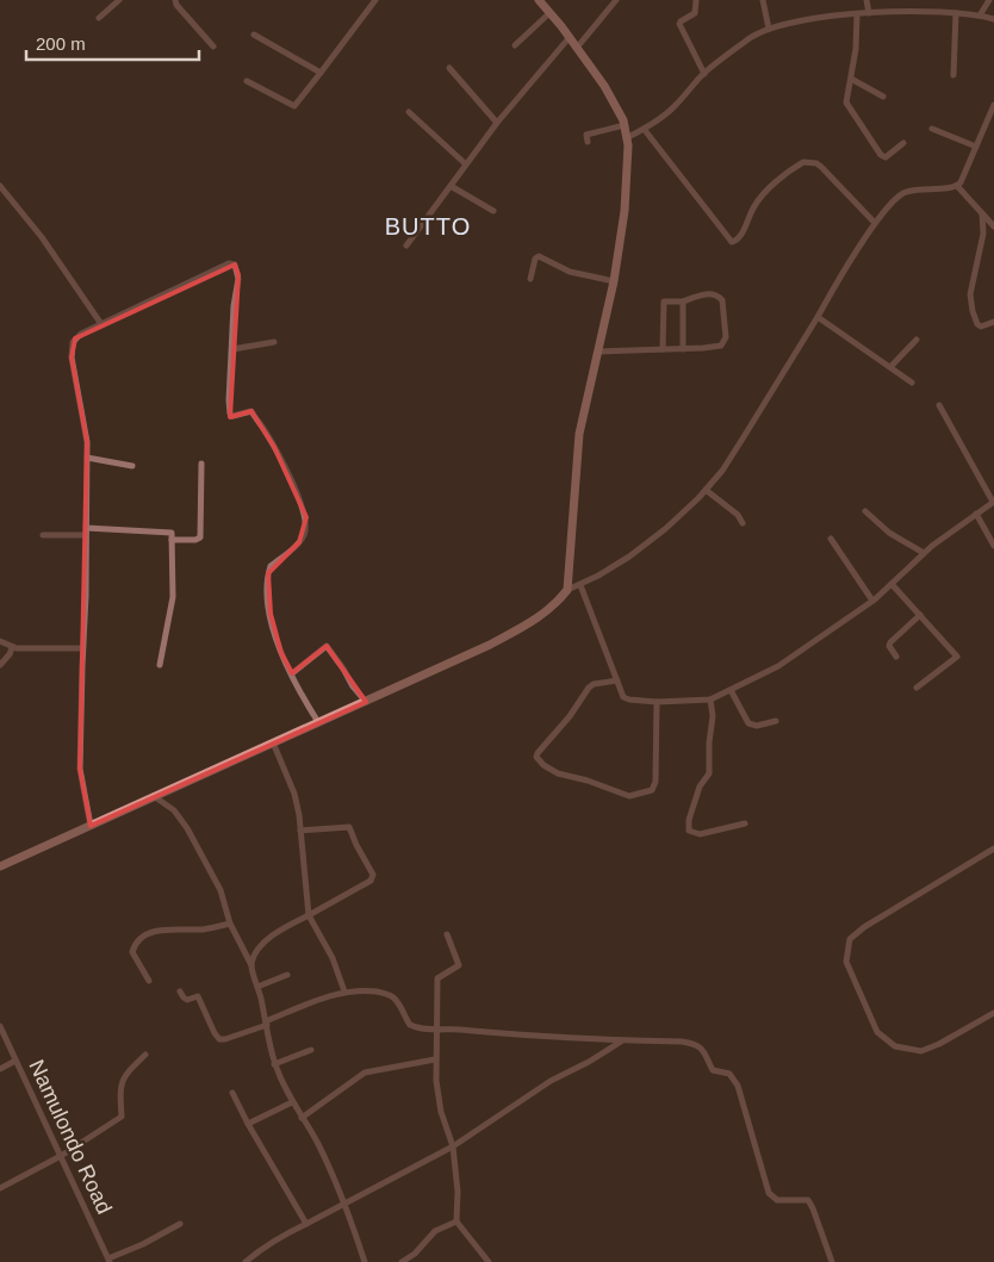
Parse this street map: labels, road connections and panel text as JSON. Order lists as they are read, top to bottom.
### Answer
{
  "streets": {
    "street": ["Namulondo Road"]
  },
  "districts": ["BUTTO"],
  "scale_bar": "200 m"
}
